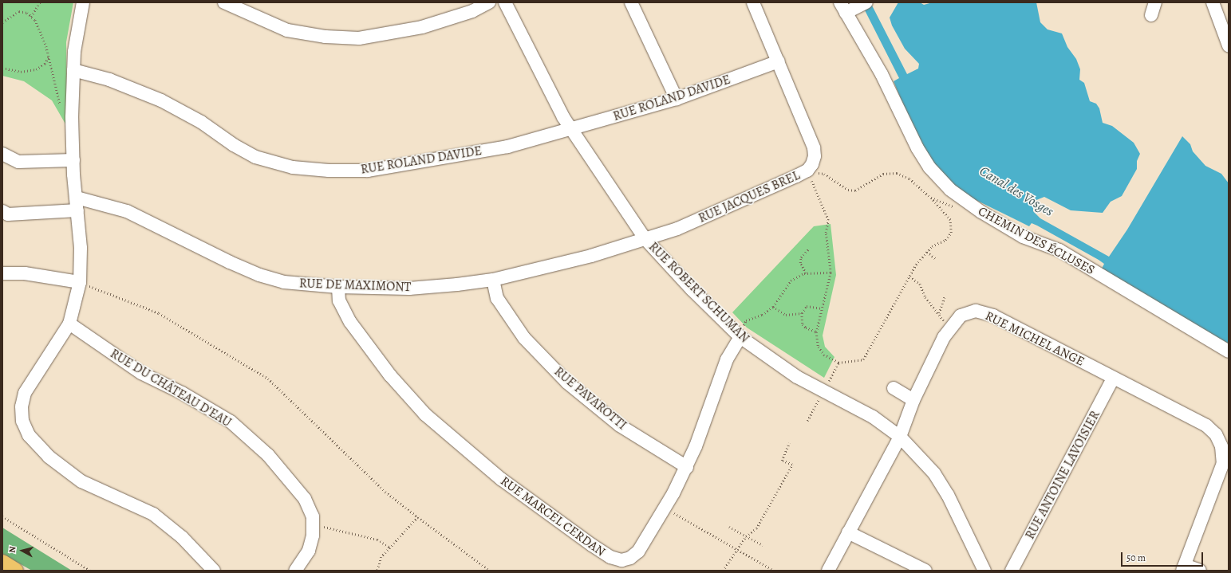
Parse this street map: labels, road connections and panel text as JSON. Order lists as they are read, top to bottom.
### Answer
{
  "streets": {
    "street": [
      "RUE ROLAND DAVIDE",
      "RUE JACQUES BREL",
      "CHEMIN DES ÉCLUSES",
      "RUE DE MAXIMONT",
      "RUE ROBERT SCHUMAN",
      "RUE MICHEL ANGE",
      "RUE DU CHÂTEAU D'EAU",
      "RUE PAVAROTTI",
      "RUE ANTOINE LAVOISIER",
      "RUE MARCEL CERDAN"
    ]
  },
  "crossings": [
    ["RUE ROLAND DAVIDE", "RUE JACQUES BREL"],
    ["RUE ROLAND DAVIDE", "RUE ROBERT SCHUMAN"],
    ["RUE JACQUES BREL", "RUE DE MAXIMONT"],
    ["RUE JACQUES BREL", "RUE ROBERT SCHUMAN"],
    ["RUE DE MAXIMONT", "RUE ROBERT SCHUMAN"],
    ["RUE DE MAXIMONT", "RUE PAVAROTTI"],
    ["RUE DE MAXIMONT", "RUE MARCEL CERDAN"],
    ["RUE ROBERT SCHUMAN", "RUE MICHEL ANGE"],
    ["RUE ROBERT SCHUMAN", "RUE MARCEL CERDAN"],
    ["RUE MICHEL ANGE", "RUE ANTOINE LAVOISIER"],
    ["RUE PAVAROTTI", "RUE MARCEL CERDAN"]
  ],
  "water": ["Canal des Vosges"],
  "scale_bar": "50 m",
  "north": "left"
}
